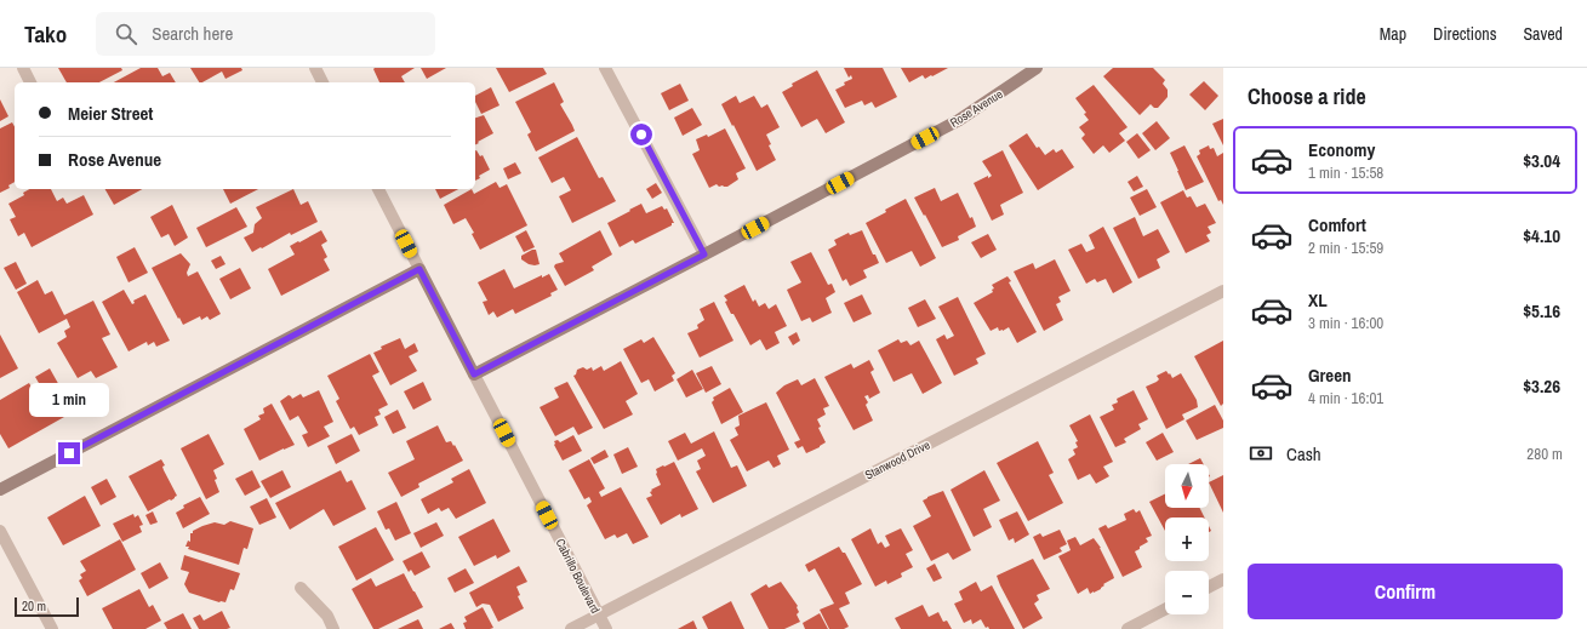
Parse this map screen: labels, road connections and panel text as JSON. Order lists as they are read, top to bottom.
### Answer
{
  "streets": {
    "street": ["Rose Avenue", "Stanwood Drive", "Cabrillo Boulevard"]
  },
  "crossings": [
    ["Rose Avenue", "Cabrillo Boulevard"],
    ["Stanwood Drive", "Cabrillo Boulevard"]
  ],
  "scale_bar": "20 m",
  "north": "bottom",
  "page": {
    "header": "Tako",
    "search": "Search here",
    "nav": ["Map", "Directions", "Saved"],
    "heading": "Choose a ride",
    "banner": ["Meier Street", "Rose Avenue"],
    "list": [
      {
        "name": "Economy",
        "note": "1 min · 15:58",
        "value": "$3.04"
      },
      {
        "name": "Comfort",
        "note": "2 min · 15:59",
        "value": "$4.10"
      },
      {
        "name": "XL",
        "note": "3 min · 16:00",
        "value": "$5.16"
      },
      {
        "name": "Green",
        "note": "4 min · 16:01",
        "value": "$3.26"
      }
    ],
    "bubble": "1 min",
    "pay": ["Cash", "280 m"],
    "map_buttons": ["+", "−"],
    "buttons": "Confirm",
    "scale": "20 m"
  }
}
